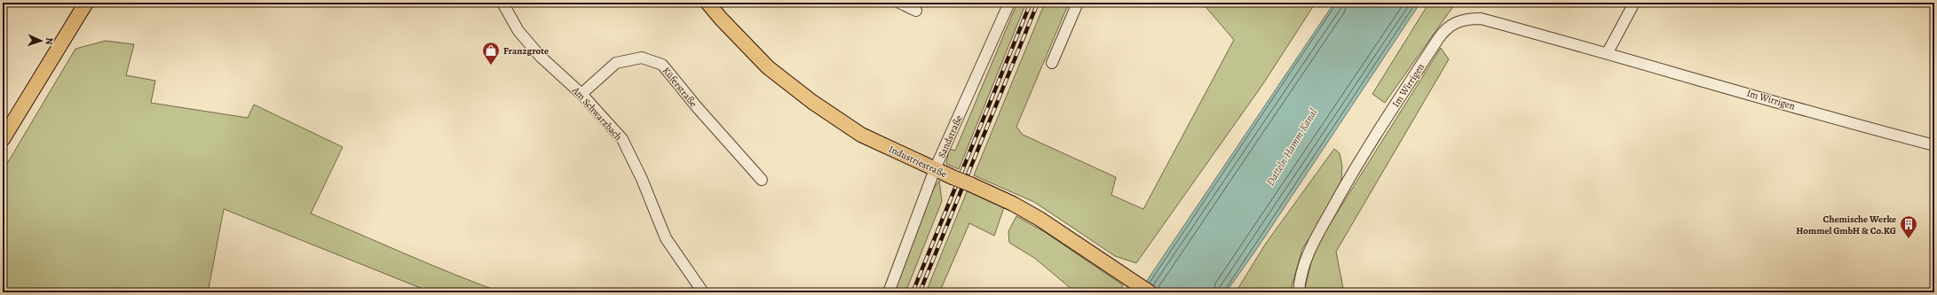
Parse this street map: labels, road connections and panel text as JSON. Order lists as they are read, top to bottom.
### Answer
{
  "streets": {
    "main road": ["Industriestraße"],
    "street": [
      "Im Wirrigen",
      "Küferstraße",
      "Am Schwarzbach",
      "Sandstraße"
    ]
  },
  "crossings": [
    ["Küferstraße", "Am Schwarzbach"],
    ["Sandstraße", "Industriestraße"]
  ],
  "water": ["Datteln-Hamm-Kanal"],
  "places": {
    "shop": ["Franzgrote"],
    "building": ["Chemische Werke Hommel GmbH & Co.KG"]
  },
  "north": "right"
}
